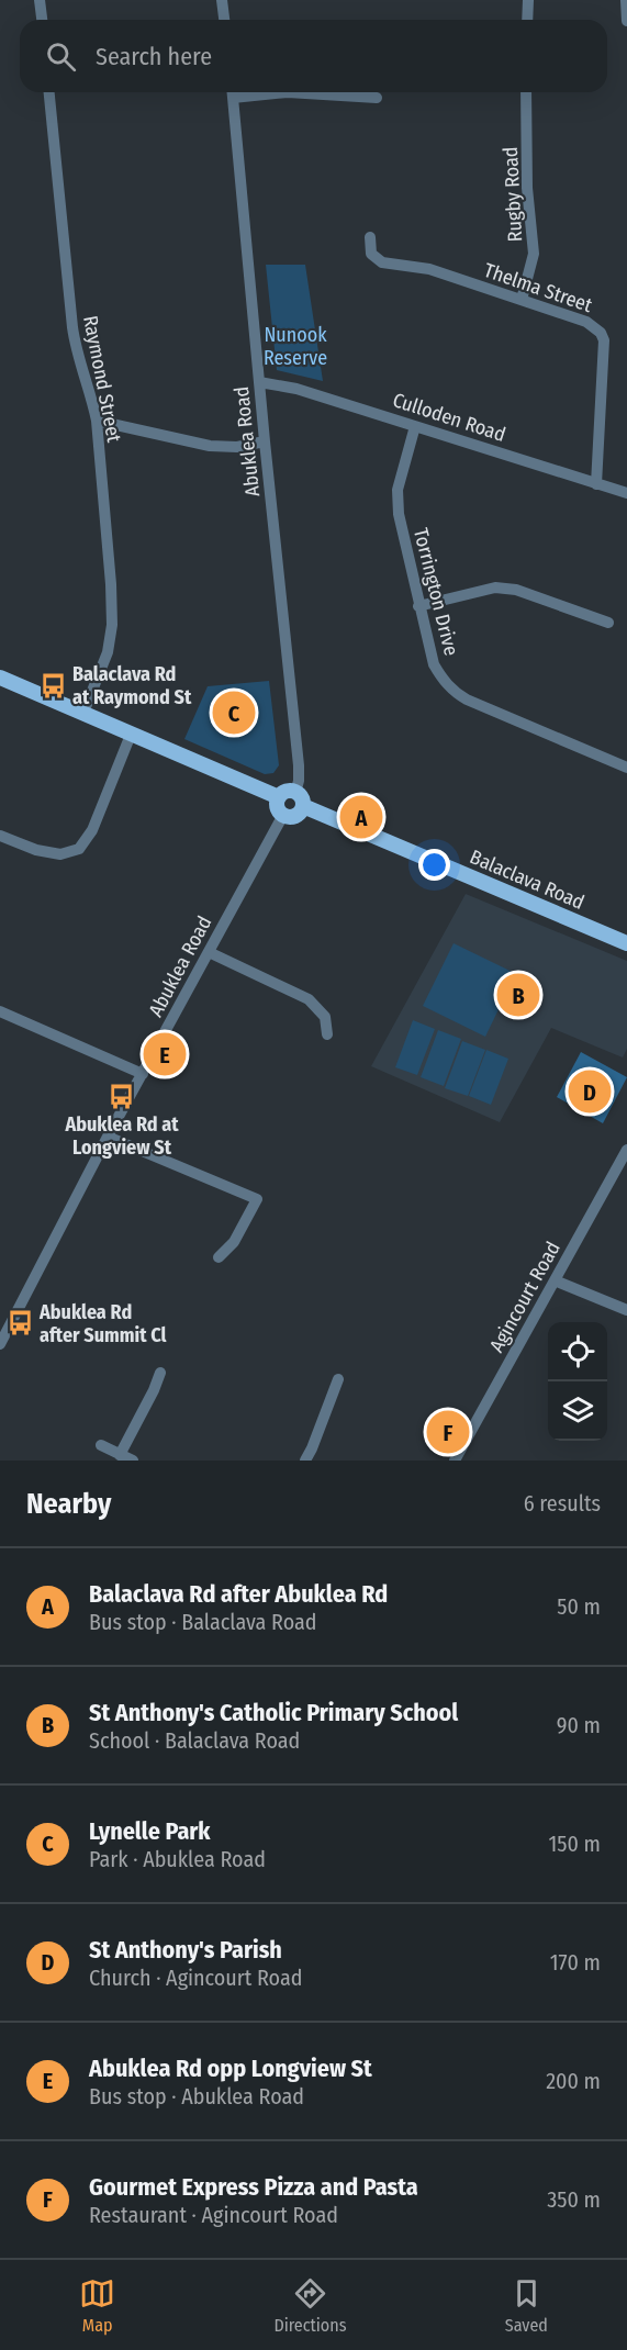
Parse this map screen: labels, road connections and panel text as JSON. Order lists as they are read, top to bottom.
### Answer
{
  "streets": {
    "main road": ["Balaclava Road"],
    "street": [
      "Rugby Road",
      "Thelma Street",
      "Raymond Street",
      "Culloden Road",
      "Abuklea Road",
      "Torrington Drive",
      "Agincourt Road"
    ]
  },
  "crossings": [
    ["Rugby Road", "Thelma Street"],
    ["Thelma Street", "Culloden Road"],
    ["Culloden Road", "Abuklea Road"],
    ["Culloden Road", "Torrington Drive"],
    ["Abuklea Road", "Balaclava Road"]
  ],
  "parks": ["Nunook Reserve"],
  "places": {
    "bus stop": ["Balaclava Rd at Raymond St", "Abuklea Rd at Longview St", "Abuklea Rd after Summit Cl"]
  },
  "page": {
    "search": "Search here",
    "pins": [
      "C",
      "A",
      "B",
      "E",
      "D",
      "F"
    ],
    "heading": ["Nearby", "6 results"],
    "list": [
      {
        "mark": "A",
        "name": "Balaclava Rd after Abuklea Rd",
        "note": "Bus stop · Balaclava Road",
        "value": "50 m"
      },
      {
        "mark": "B",
        "name": "St Anthony's Catholic Primary School",
        "note": "School · Balaclava Road",
        "value": "90 m"
      },
      {
        "mark": "C",
        "name": "Lynelle Park",
        "note": "Park · Abuklea Road",
        "value": "150 m"
      },
      {
        "mark": "D",
        "name": "St Anthony's Parish",
        "note": "Church · Agincourt Road",
        "value": "170 m"
      },
      {
        "mark": "E",
        "name": "Abuklea Rd opp Longview St",
        "note": "Bus stop · Abuklea Road",
        "value": "200 m"
      },
      {
        "mark": "F",
        "name": "Gourmet Express Pizza and Pasta",
        "note": "Restaurant · Agincourt Road",
        "value": "350 m"
      }
    ],
    "nav": ["Map", "Directions", "Saved"]
  }
}
